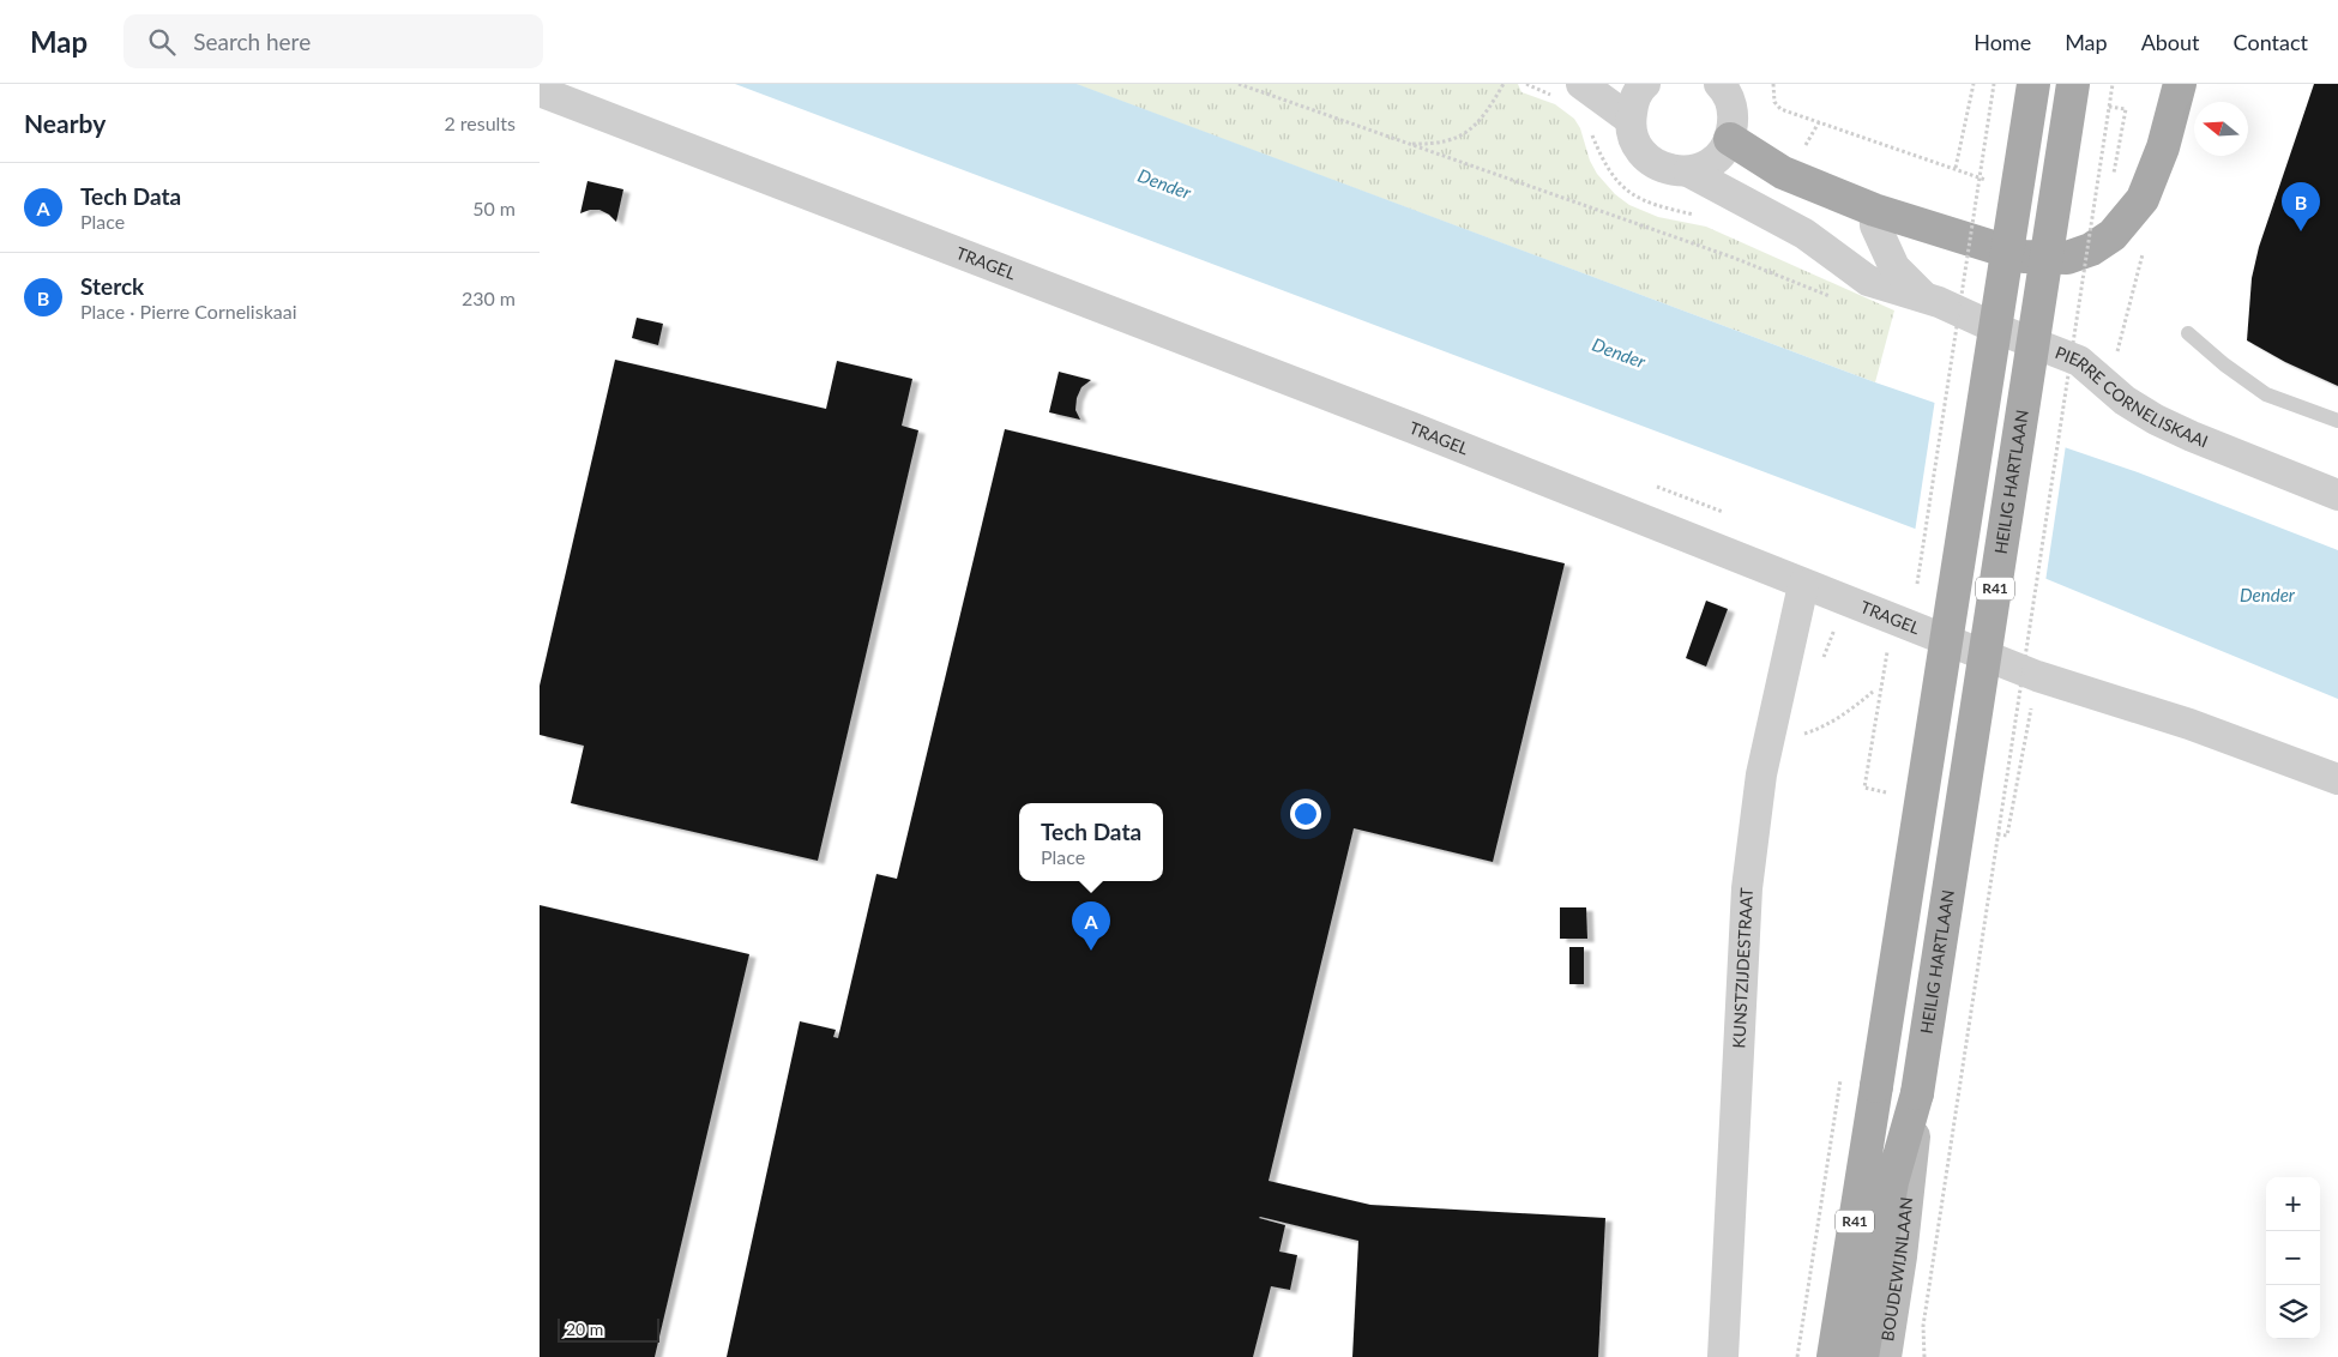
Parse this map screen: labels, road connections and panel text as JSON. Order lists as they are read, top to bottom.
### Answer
{
  "streets": {
    "main road": ["HEILIG HARTLAAN", "R41", "BOUDEWIJNLAAN"],
    "street": ["TRAGEL", "PIERRE CORNELISKAAI", "KUNSTZIJDESTRAAT"]
  },
  "crossings": [
    ["TRAGEL", "KUNSTZIJDESTRAAT"],
    ["HEILIG HARTLAAN", "BOUDEWIJNLAAN"]
  ],
  "water": ["Dender"],
  "scale_bar": "20 m",
  "north": "left",
  "page": {
    "header": "Map",
    "search": "Search here",
    "nav": [
      "Home",
      "Map",
      "About",
      "Contact"
    ],
    "heading": ["Nearby", "2 results"],
    "list": [
      {
        "mark": "A",
        "name": "Tech Data",
        "note": "Place",
        "value": "50 m"
      },
      {
        "mark": "B",
        "name": "Sterck",
        "note": "Place · Pierre Corneliskaai",
        "value": "230 m"
      }
    ],
    "pins": ["B", "A"],
    "popup": ["Tech Data", "Place"],
    "map_buttons": ["+", "−"],
    "scale": "20 m"
  }
}
